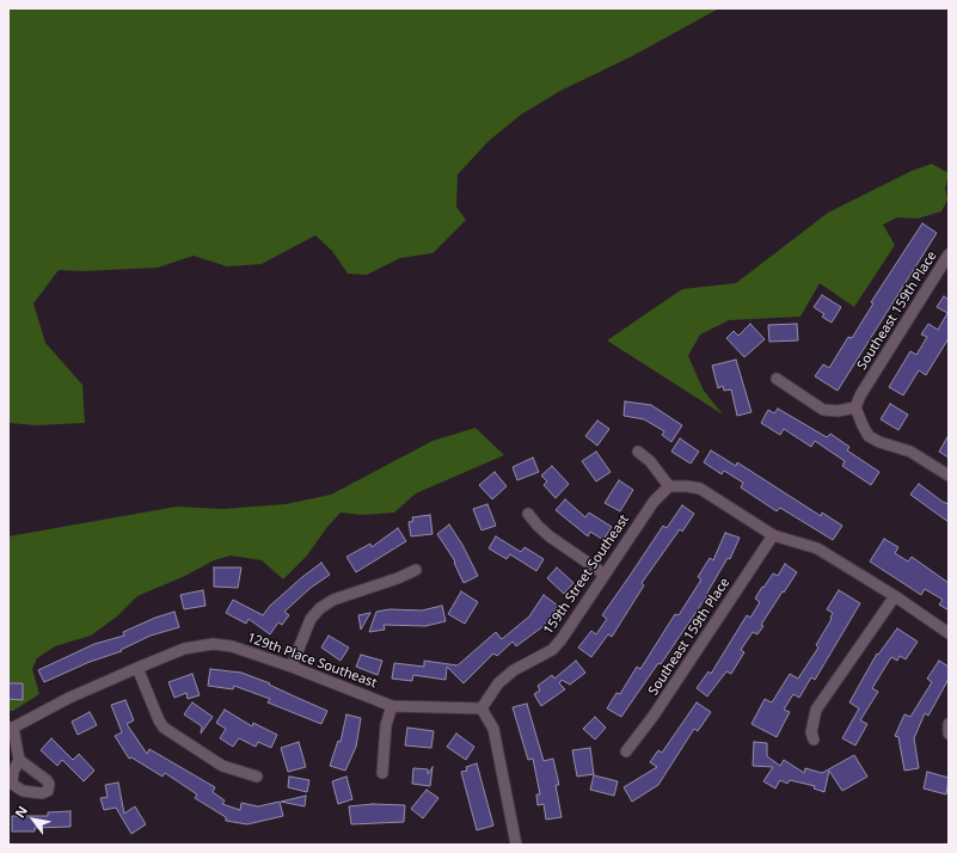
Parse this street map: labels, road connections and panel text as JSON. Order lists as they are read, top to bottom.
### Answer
{
  "streets": {
    "street": ["Southeast 159th Place", "159th Street Southeast", "129th Place Southeast"]
  },
  "crossings": [
    ["159th Street Southeast", "129th Place Southeast"]
  ],
  "north": "top left"
}
